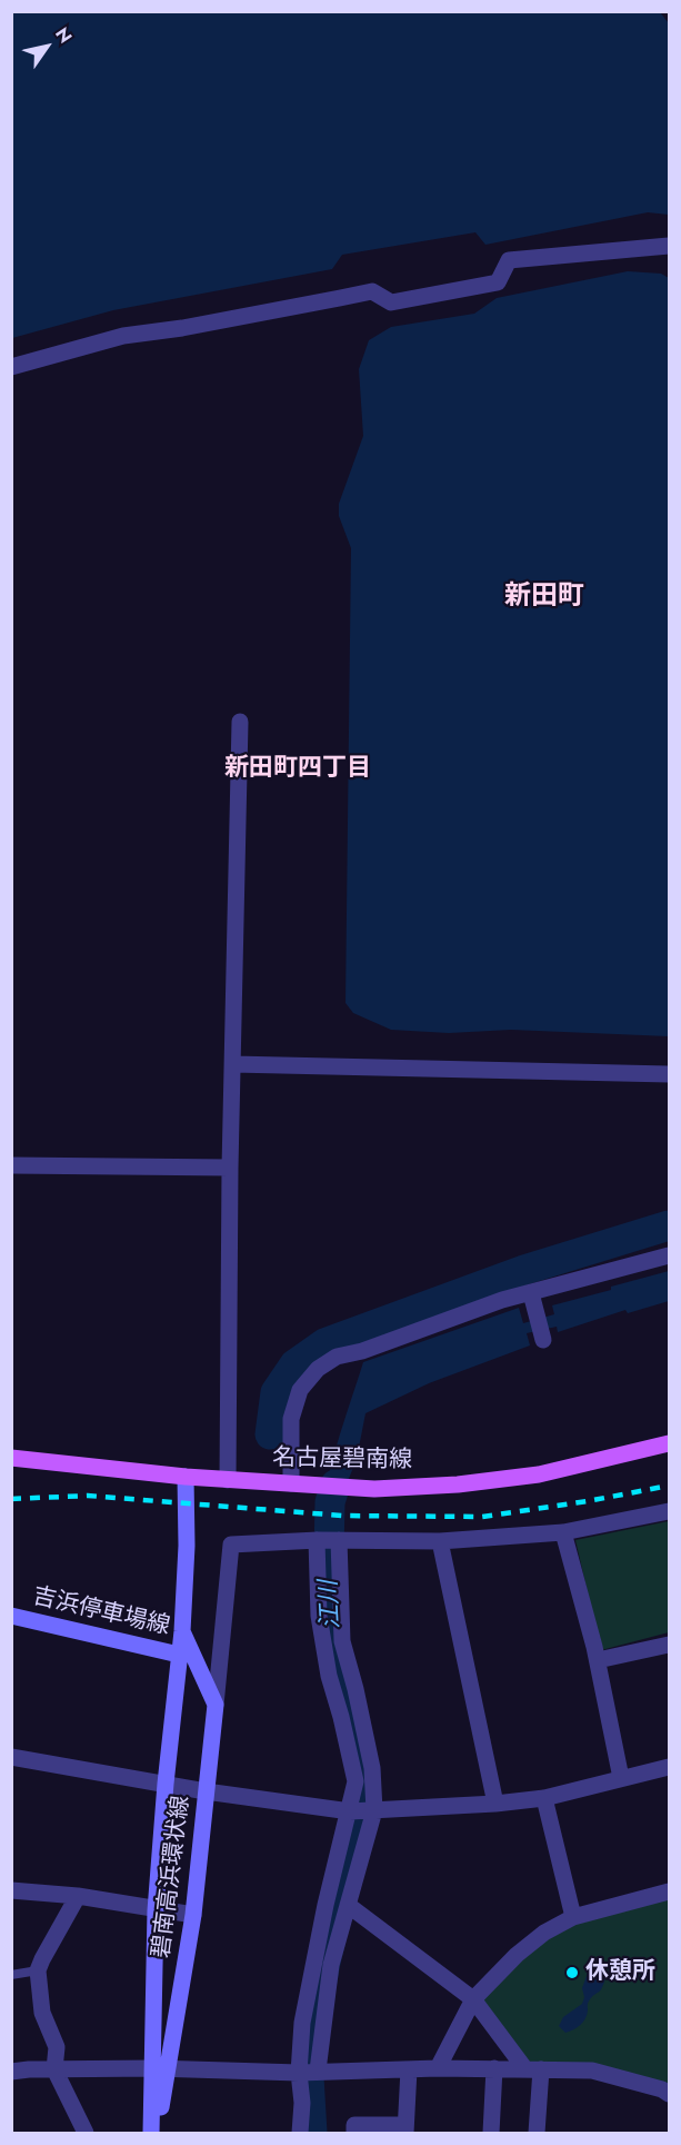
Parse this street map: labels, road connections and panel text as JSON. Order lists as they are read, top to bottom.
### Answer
{
  "streets": {
    "main road": ["名古屋碧南線", "吉浜停車場線", "碧南高浜環状線"]
  },
  "crossings": [
    ["名古屋碧南線", "碧南高浜環状線"],
    ["吉浜停車場線", "碧南高浜環状線"]
  ],
  "districts": ["新田町", "新田町四丁目"],
  "water": ["江川"],
  "places": ["休憩所"],
  "north": "top right"
}
